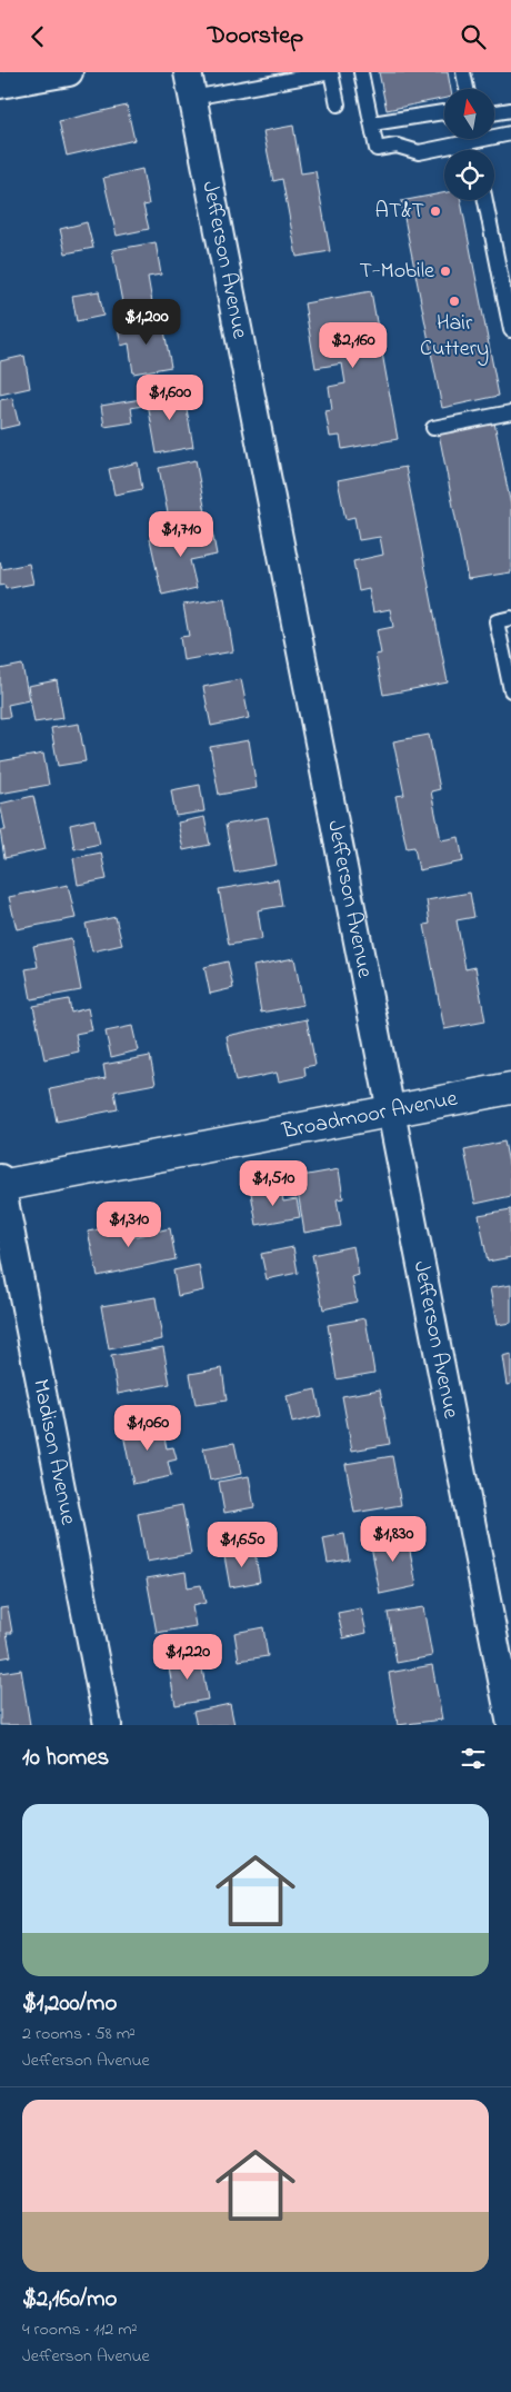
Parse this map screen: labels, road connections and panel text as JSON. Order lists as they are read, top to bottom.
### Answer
{
  "streets": {
    "street": ["Jefferson Avenue", "Broadmoor Avenue", "Madison Avenue"]
  },
  "crossings": [
    ["Jefferson Avenue", "Broadmoor Avenue"],
    ["Broadmoor Avenue", "Madison Avenue"]
  ],
  "places": ["AT&T", "T-Mobile", "Hair Cuttery"],
  "north": "top",
  "page": {
    "header": "Doorstep",
    "price": [
      "$1,200",
      "$2,160",
      "$1,600",
      "$1,710",
      "$1,510",
      "$1,310",
      "$1,060",
      "$1,830",
      "$1,650",
      "$1,220"
    ],
    "heading": "10 homes",
    "list": [
      {
        "name": "$1,200/mo",
        "note": "2 rooms · 58 m² · Jefferson Avenue"
      },
      {
        "name": "$2,160/mo",
        "note": "4 rooms · 112 m² · Jefferson Avenue"
      }
    ]
  }
}
